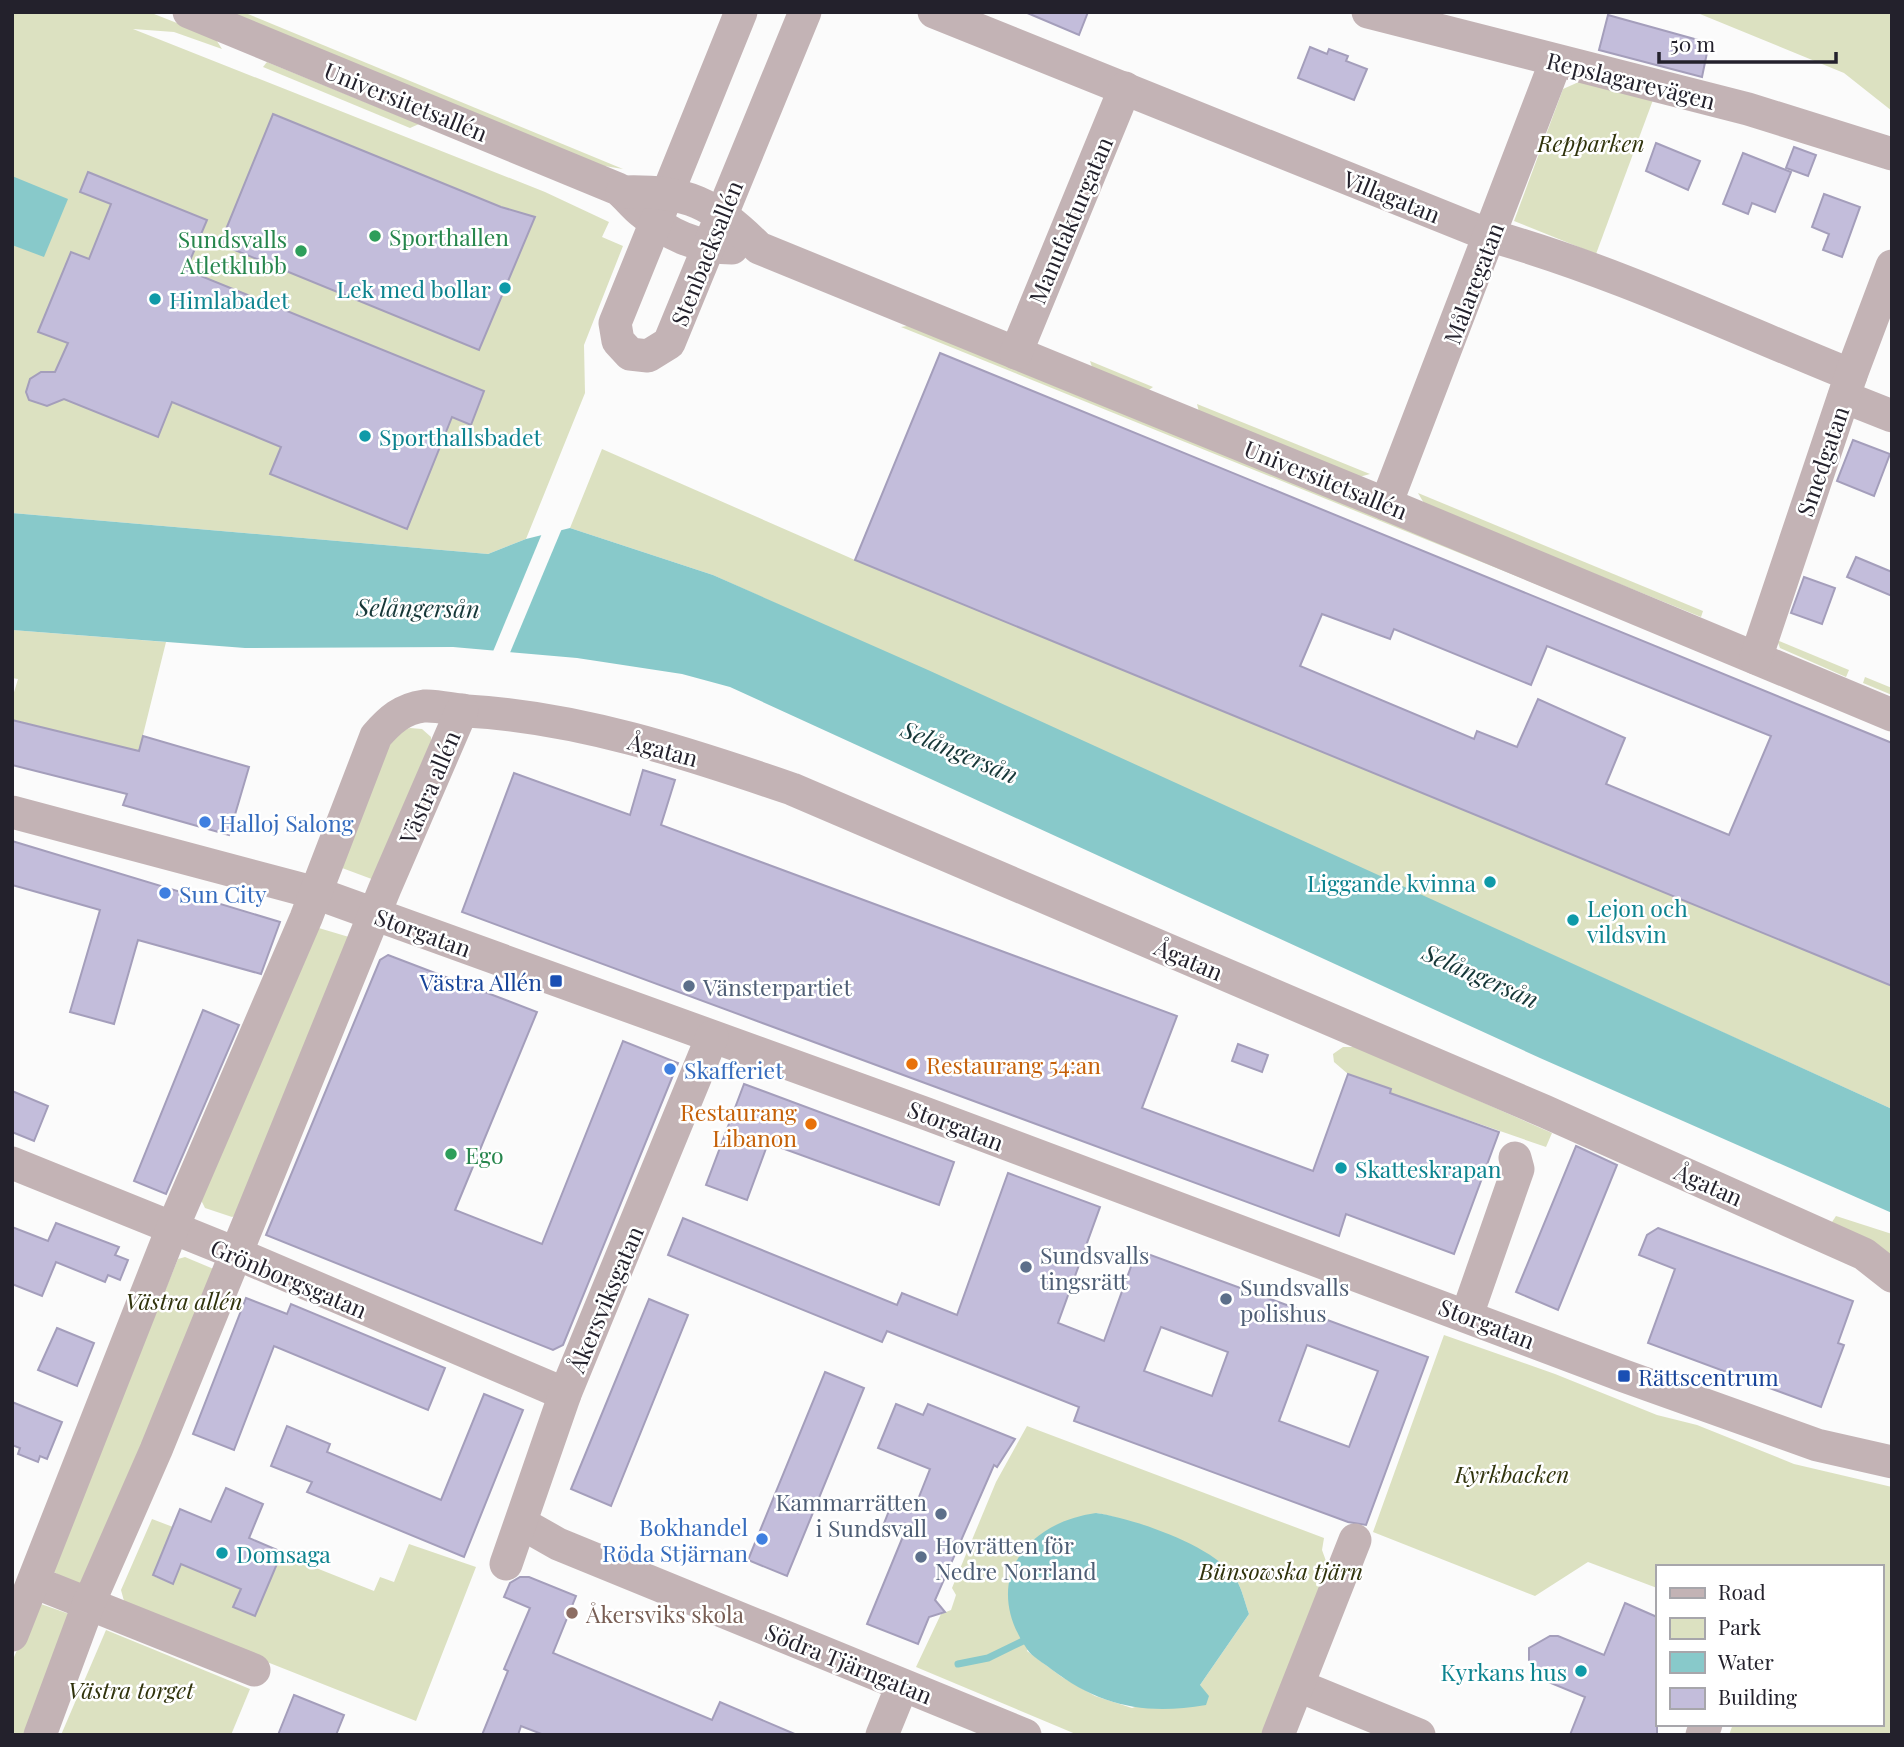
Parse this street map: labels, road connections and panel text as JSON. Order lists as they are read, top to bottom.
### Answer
{
  "streets": {
    "street": [
      "Repslagarevägen",
      "Universitetsallén",
      "Villagatan",
      "Manufakturgatan",
      "Stenbacksallén",
      "Målaregatan",
      "Smedgatan",
      "Ågatan",
      "Västra allén",
      "Storgatan",
      "Grönborgsgatan",
      "Åkersviksgatan",
      "Södra Tjärngatan"
    ]
  },
  "crossings": [
    ["Repslagarevägen", "Målaregatan"],
    ["Universitetsallén", "Manufakturgatan"],
    ["Universitetsallén", "Stenbacksallén"],
    ["Universitetsallén", "Målaregatan"],
    ["Universitetsallén", "Smedgatan"],
    ["Villagatan", "Manufakturgatan"],
    ["Villagatan", "Målaregatan"],
    ["Villagatan", "Smedgatan"],
    ["Ågatan", "Västra allén"],
    ["Västra allén", "Storgatan"],
    ["Västra allén", "Grönborgsgatan"],
    ["Storgatan", "Åkersviksgatan"],
    ["Grönborgsgatan", "Åkersviksgatan"],
    ["Åkersviksgatan", "Södra Tjärngatan"]
  ],
  "water": ["Selångersån"],
  "parks": [
    "Repparken",
    "Västra allén",
    "Kyrkbacken",
    "Bünsowska tjärn",
    "Västra torget"
  ],
  "places": {
    "other": [
      "Sporthallen",
      "Sundsvalls Atletklubb",
      "Lek med bollar",
      "Himlabadet",
      "Sporthallsbadet",
      "Halloj Salong",
      "Liggande kvinna",
      "Sun City",
      "Lejon och vildsvin",
      "Vänsterpartiet",
      "Restaurang 54:an",
      "Skafferiet",
      "Restaurang Libanon",
      "Ego",
      "Skatteskrapan",
      "Sundsvalls tingsrätt",
      "Sundsvalls polishus",
      "Kammarrätten i Sundsvall",
      "Bokhandel Röda Stjärnan",
      "Domsaga",
      "Hovrätten för Nedre Norrland",
      "Åkersviks skola",
      "Kyrkans hus"
    ],
    "transit": ["Västra Allén", "Rättscentrum"]
  },
  "legend": [
    "Road",
    "Park",
    "Water",
    "Building"
  ],
  "scale_bar": "50 m"
}
